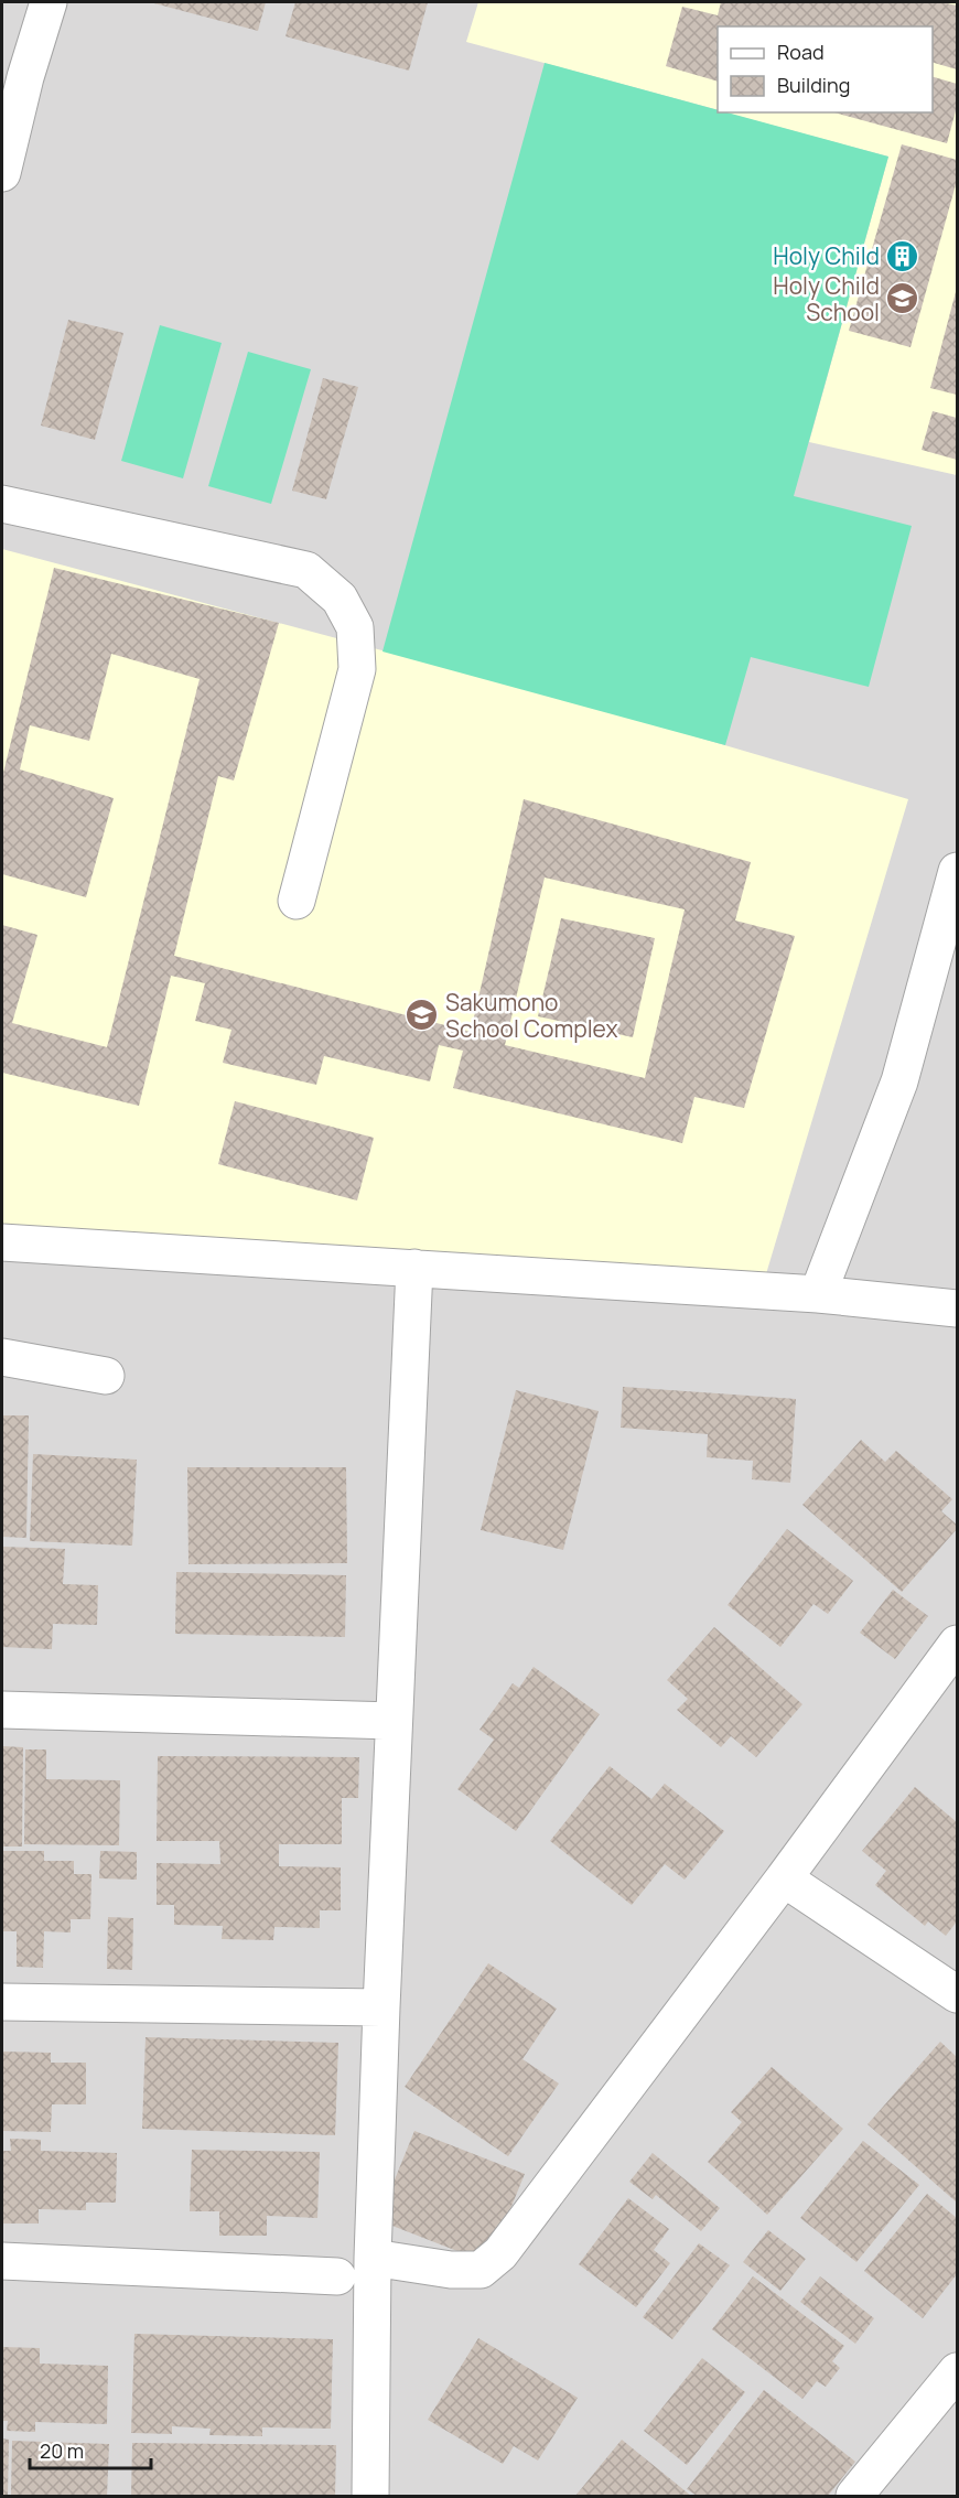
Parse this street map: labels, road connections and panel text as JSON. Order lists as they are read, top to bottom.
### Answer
{
  "places": {
    "building": ["Holy Child"],
    "school or university": ["Holy Child School", "Sakumono School Complex"]
  },
  "legend": ["Road", "Building"],
  "scale_bar": "20 m"
}
